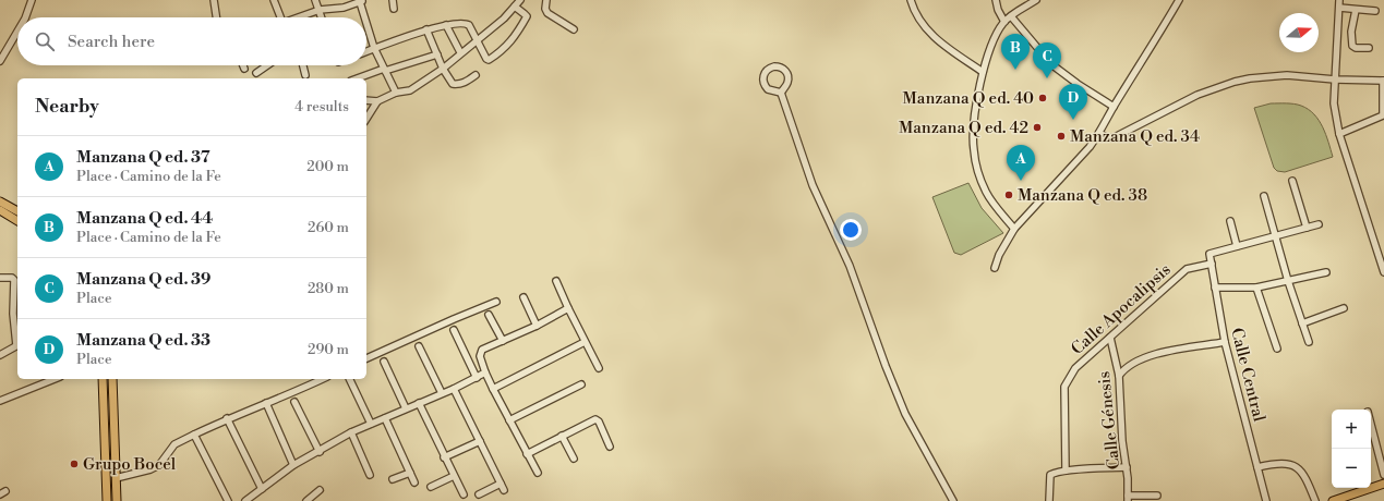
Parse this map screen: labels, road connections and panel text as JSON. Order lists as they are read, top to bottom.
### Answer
{
  "streets": {
    "street": ["Calle Apocalipsis", "Calle Central", "Calle Génesis"]
  },
  "crossings": [
    ["Calle Apocalipsis", "Calle Central"],
    ["Calle Apocalipsis", "Calle Génesis"]
  ],
  "places": [
    "Manzana Q ed. 40",
    "Manzana Q ed. 42",
    "Manzana Q ed. 34",
    "Manzana Q ed. 38",
    "Grupo Bocel"
  ],
  "north": "right",
  "page": {
    "search": "Search here",
    "pins": [
      "B",
      "C",
      "D",
      "A"
    ],
    "heading": ["Nearby", "4 results"],
    "list": [
      {
        "mark": "A",
        "name": "Manzana Q ed. 37",
        "note": "Place · Camino de la Fe",
        "value": "200 m"
      },
      {
        "mark": "B",
        "name": "Manzana Q ed. 44",
        "note": "Place · Camino de la Fe",
        "value": "260 m"
      },
      {
        "mark": "C",
        "name": "Manzana Q ed. 39",
        "note": "Place",
        "value": "280 m"
      },
      {
        "mark": "D",
        "name": "Manzana Q ed. 33",
        "note": "Place",
        "value": "290 m"
      }
    ],
    "map_buttons": ["+", "−"]
  }
}
